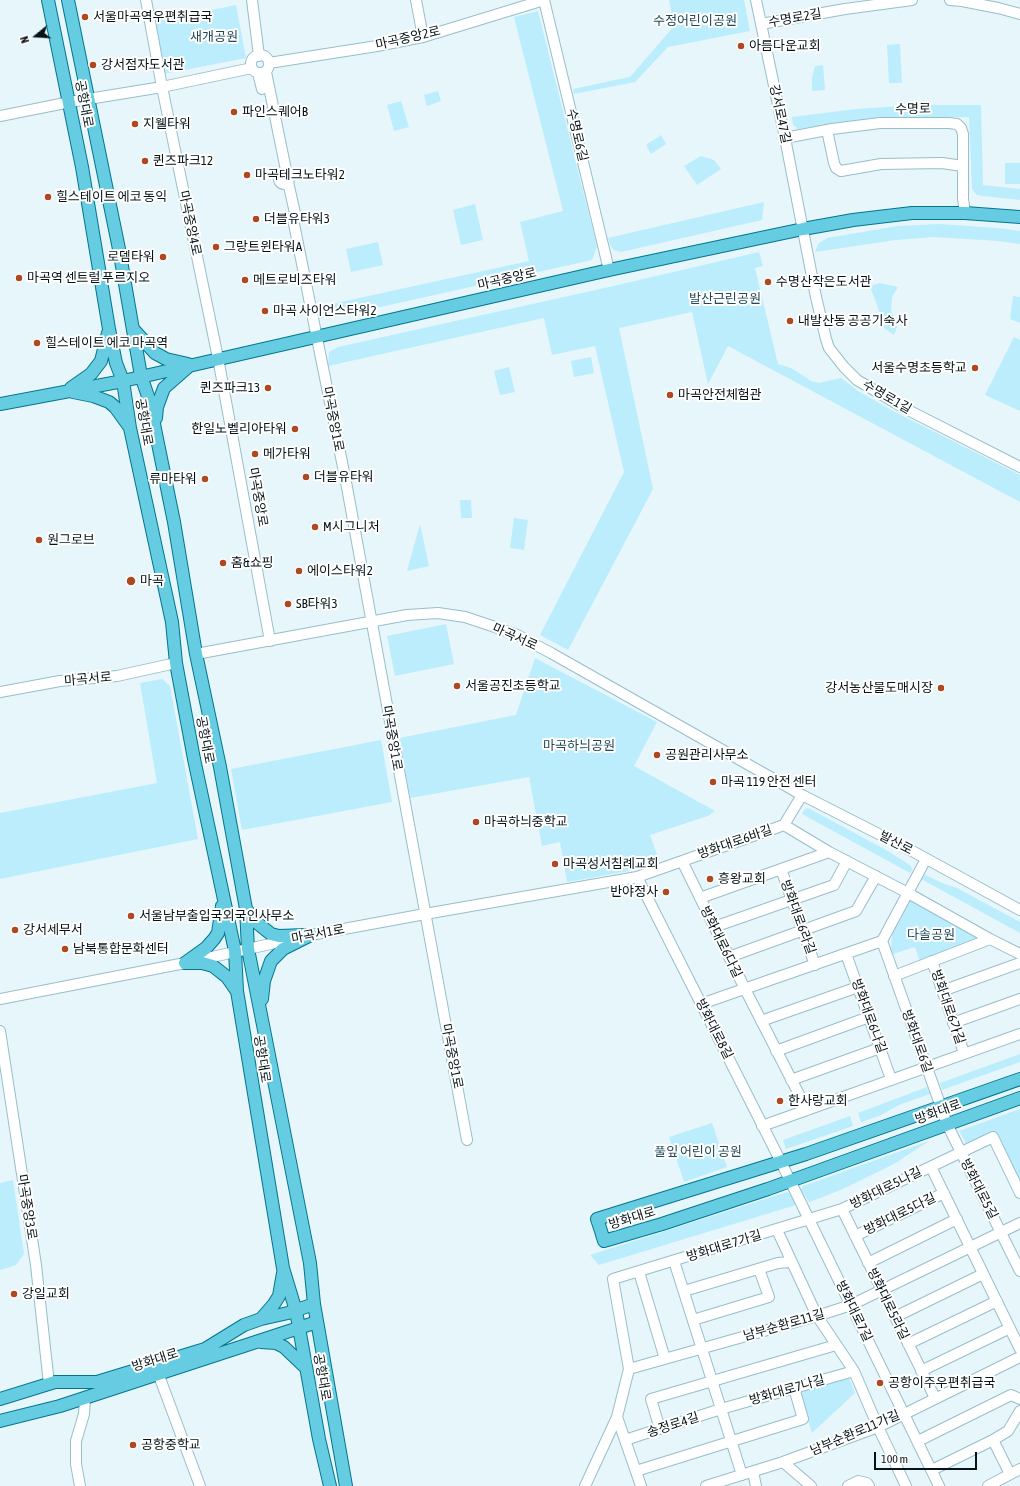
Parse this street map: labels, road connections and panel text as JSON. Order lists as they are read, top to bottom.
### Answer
{
  "streets": {
    "main road": ["공항대로", "마곡중앙로", "방화대로"],
    "street": [
      "수명로2길",
      "마곡중앙2로",
      "수명로",
      "강서로47길",
      "수명로6길",
      "마곡중앙4로",
      "수명로1길",
      "마곡중앙1로",
      "마곡서로",
      "방화대로6바길",
      "발산로",
      "방화대로6라길",
      "마곡서1로",
      "방화대로6다길",
      "방화대로6가길",
      "방화대로6나길",
      "방화대로8길",
      "방화대로6길",
      "방화대로5나길",
      "방화대로5길",
      "마곡중앙3로",
      "방화대로5다길",
      "방화대로7가길",
      "방화대로5라길",
      "방화대로7길",
      "남부순환로11길",
      "방화대로7나길",
      "송정로4길",
      "남부순환로11가길"
    ]
  },
  "crossings": [
    ["수명로2길", "강서로47길"],
    ["마곡중앙2로", "수명로6길"],
    ["마곡중앙2로", "마곡중앙4로"],
    ["공항대로", "마곡중앙로"],
    ["공항대로", "마곡서로"],
    ["공항대로", "마곡서1로"],
    ["공항대로", "방화대로"],
    ["수명로", "강서로47길"],
    ["강서로47길", "마곡중앙로"],
    ["강서로47길", "수명로1길"],
    ["수명로6길", "마곡중앙로"],
    ["마곡중앙4로", "마곡중앙로"],
    ["마곡중앙로", "수명로1길"],
    ["마곡중앙로", "마곡중앙1로"],
    ["마곡중앙로", "마곡서로"],
    ["마곡중앙1로", "마곡서로"],
    ["마곡중앙1로", "마곡서1로"],
    ["마곡서로", "발산로"],
    ["방화대로6바길", "마곡서1로"],
    ["방화대로6바길", "방화대로6다길"],
    ["방화대로6바길", "방화대로8길"],
    ["방화대로6라길", "방화대로6다길"],
    ["방화대로6라길", "방화대로6나길"],
    ["방화대로6라길", "방화대로8길"],
    ["방화대로6라길", "방화대로6길"],
    ["마곡서1로", "방화대로8길"],
    ["방화대로6가길", "방화대로6길"],
    ["방화대로8길", "방화대로"],
    ["방화대로8길", "방화대로7길"],
    ["방화대로6길", "방화대로"],
    ["방화대로6길", "방화대로5길"],
    ["방화대로", "방화대로5길"],
    ["방화대로", "마곡중앙3로"],
    ["방화대로", "방화대로7길"],
    ["방화대로5나길", "방화대로5길"],
    ["방화대로5나길", "방화대로5다길"],
    ["방화대로5나길", "방화대로7가길"],
    ["방화대로5나길", "방화대로5라길"],
    ["방화대로5나길", "방화대로7길"],
    ["방화대로5길", "남부순환로11길"],
    ["방화대로5다길", "방화대로5라길"],
    ["방화대로5다길", "남부순환로11길"],
    ["방화대로7가길", "방화대로7길"],
    ["방화대로7가길", "남부순환로11길"],
    ["방화대로5라길", "남부순환로11길"],
    ["방화대로5라길", "남부순환로11가길"],
    ["방화대로7길", "남부순환로11길"],
    ["방화대로7길", "남부순환로11가길"],
    ["방화대로7나길", "송정로4길"]
  ],
  "parks": [
    "수정어린이공원",
    "새개공원",
    "발산근린공원",
    "마곡하늬공원",
    "다솔공원",
    "풀잎 어린이 공원"
  ],
  "places": [
    "서울마곡역우편취급국",
    "아름다운교회",
    "강서점자도서관",
    "파인스퀘어B",
    "지웰타워",
    "퀸즈파크12",
    "마곡테크노타워2",
    "힐스테이트 에코 동익",
    "더블유타워3",
    "그랑트윈타워A",
    "로뎀타워",
    "마곡역 센트럴 푸르지오",
    "메트로비즈타워",
    "수명산작은도서관",
    "마곡 사이언스타워2",
    "내발산동 공공기숙사",
    "힐스테이트 에코 마곡역",
    "서울수명초등학교",
    "퀸즈파크13",
    "마곡안전체험관",
    "한일노벨리아타워",
    "메가타워",
    "더블유타워",
    "류마타워",
    "M시그니처",
    "원그로브",
    "홈&쇼핑",
    "에이스타워2",
    "마곡",
    "SB타워3",
    "서울공진초등학교",
    "강서농산물도매시장",
    "공원관리사무소",
    "마곡 119 안전 센터",
    "마곡하늬중학교",
    "마곡성서침례교회",
    "흥왕교회",
    "반야정사",
    "서울남부출입국외국인사무소",
    "강서세무서",
    "남북통합문화센터",
    "한사랑교회",
    "강일교회",
    "공항이주우편취급국",
    "공항중학교"
  ],
  "scale_bar": "100 m",
  "north": "left"
}
